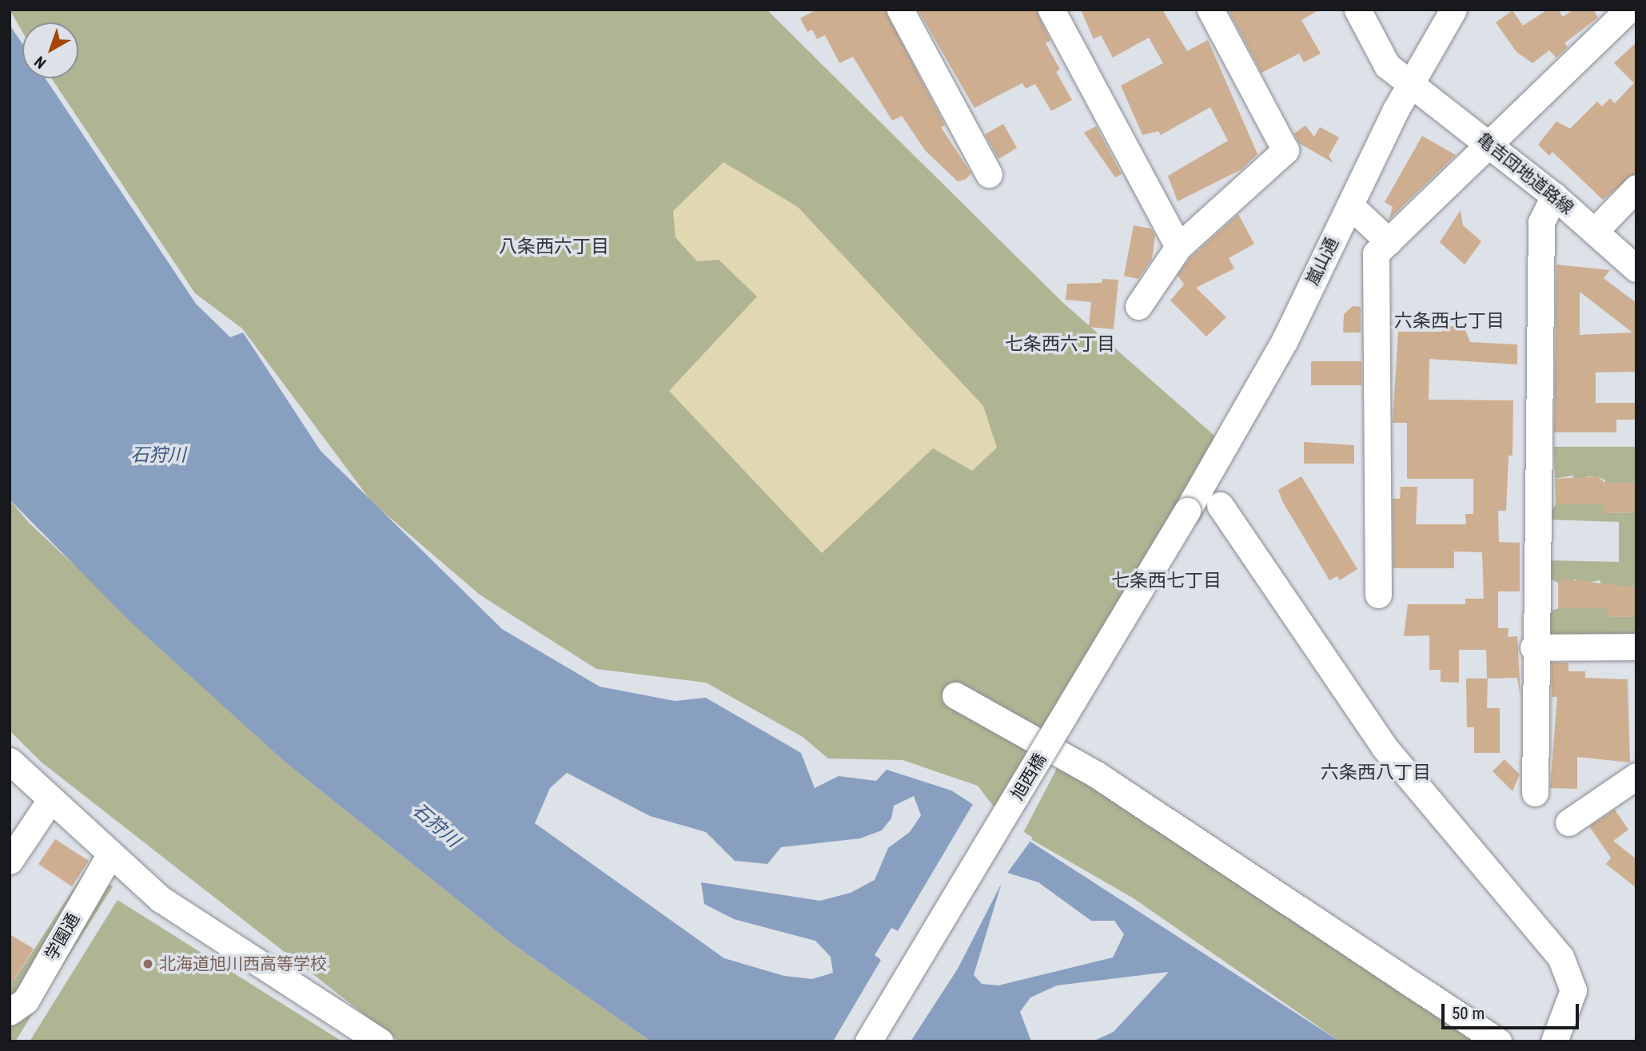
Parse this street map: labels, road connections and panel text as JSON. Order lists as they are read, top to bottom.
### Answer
{
  "streets": {
    "street": [
      "亀吉団地道路線",
      "嵐山通",
      "旭西橋",
      "学園通"
    ]
  },
  "crossings": [
    ["亀吉団地道路線", "嵐山通"],
    ["嵐山通", "旭西橋"]
  ],
  "districts": [
    "八条西六丁目",
    "六条西七丁目",
    "七条西六丁目",
    "七条西七丁目",
    "六条西八丁目"
  ],
  "water": ["石狩川"],
  "places": ["北海道旭川西高等学校"],
  "scale_bar": "50 m",
  "north": "bottom left"
}
